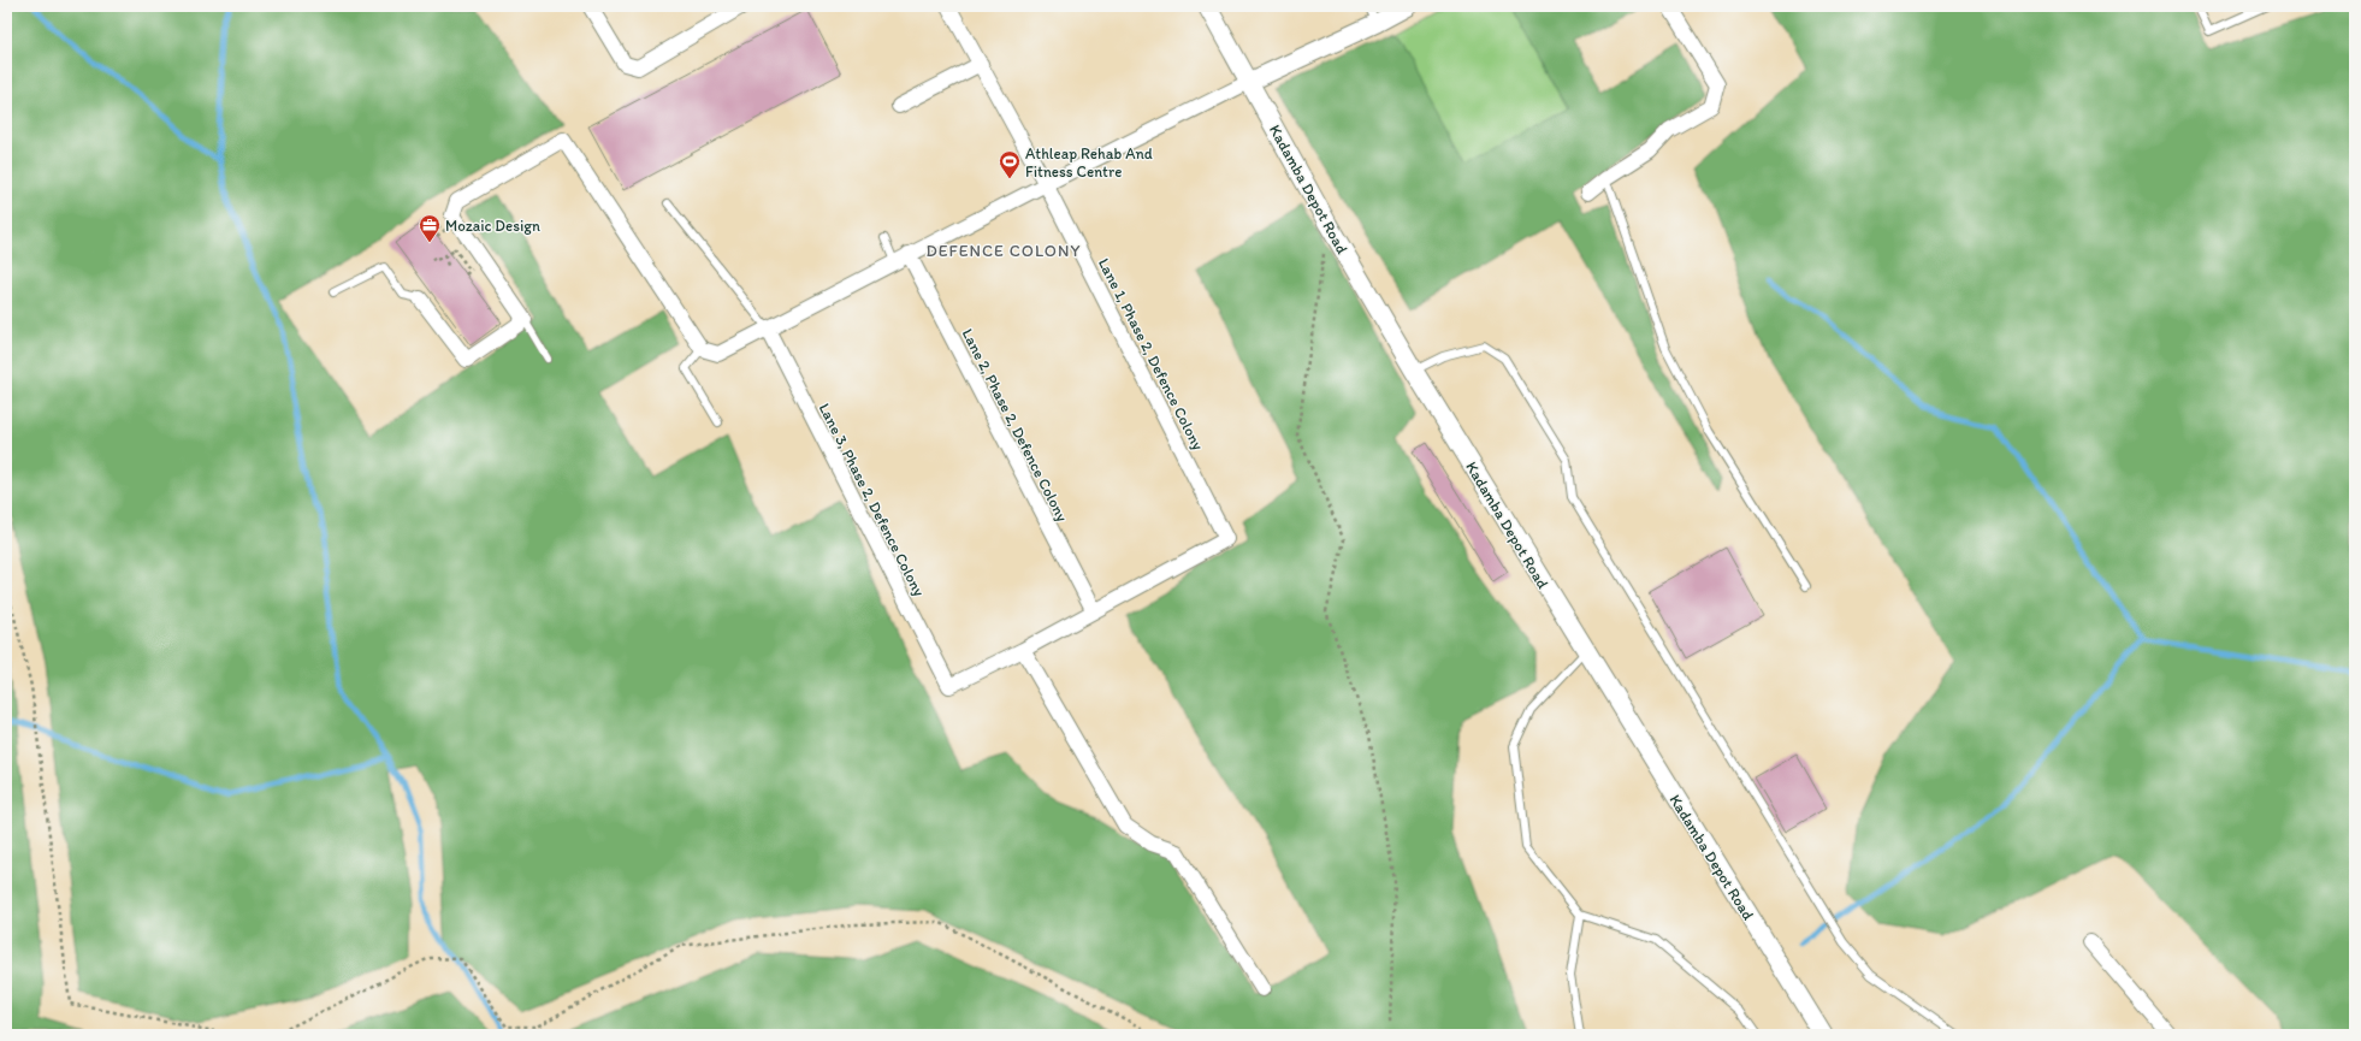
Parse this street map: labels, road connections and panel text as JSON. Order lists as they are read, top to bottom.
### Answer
{
  "streets": {
    "street": [
      "Kadamba Depot Road",
      "Lane 1, Phase 2, Defence Colony",
      "Lane 2, Phase 2, Defence Colony",
      "Lane 3, Phase 2, Defence Colony"
    ]
  },
  "crossings": [
    ["Lane 1, Phase 2, Defence Colony", "Lane 2, Phase 2, Defence Colony"]
  ],
  "districts": ["DEFENCE COLONY"],
  "places": {
    "sports": ["Athleap Rehab And Fitness Centre"],
    "office": ["Mozaic Design"]
  }
}
